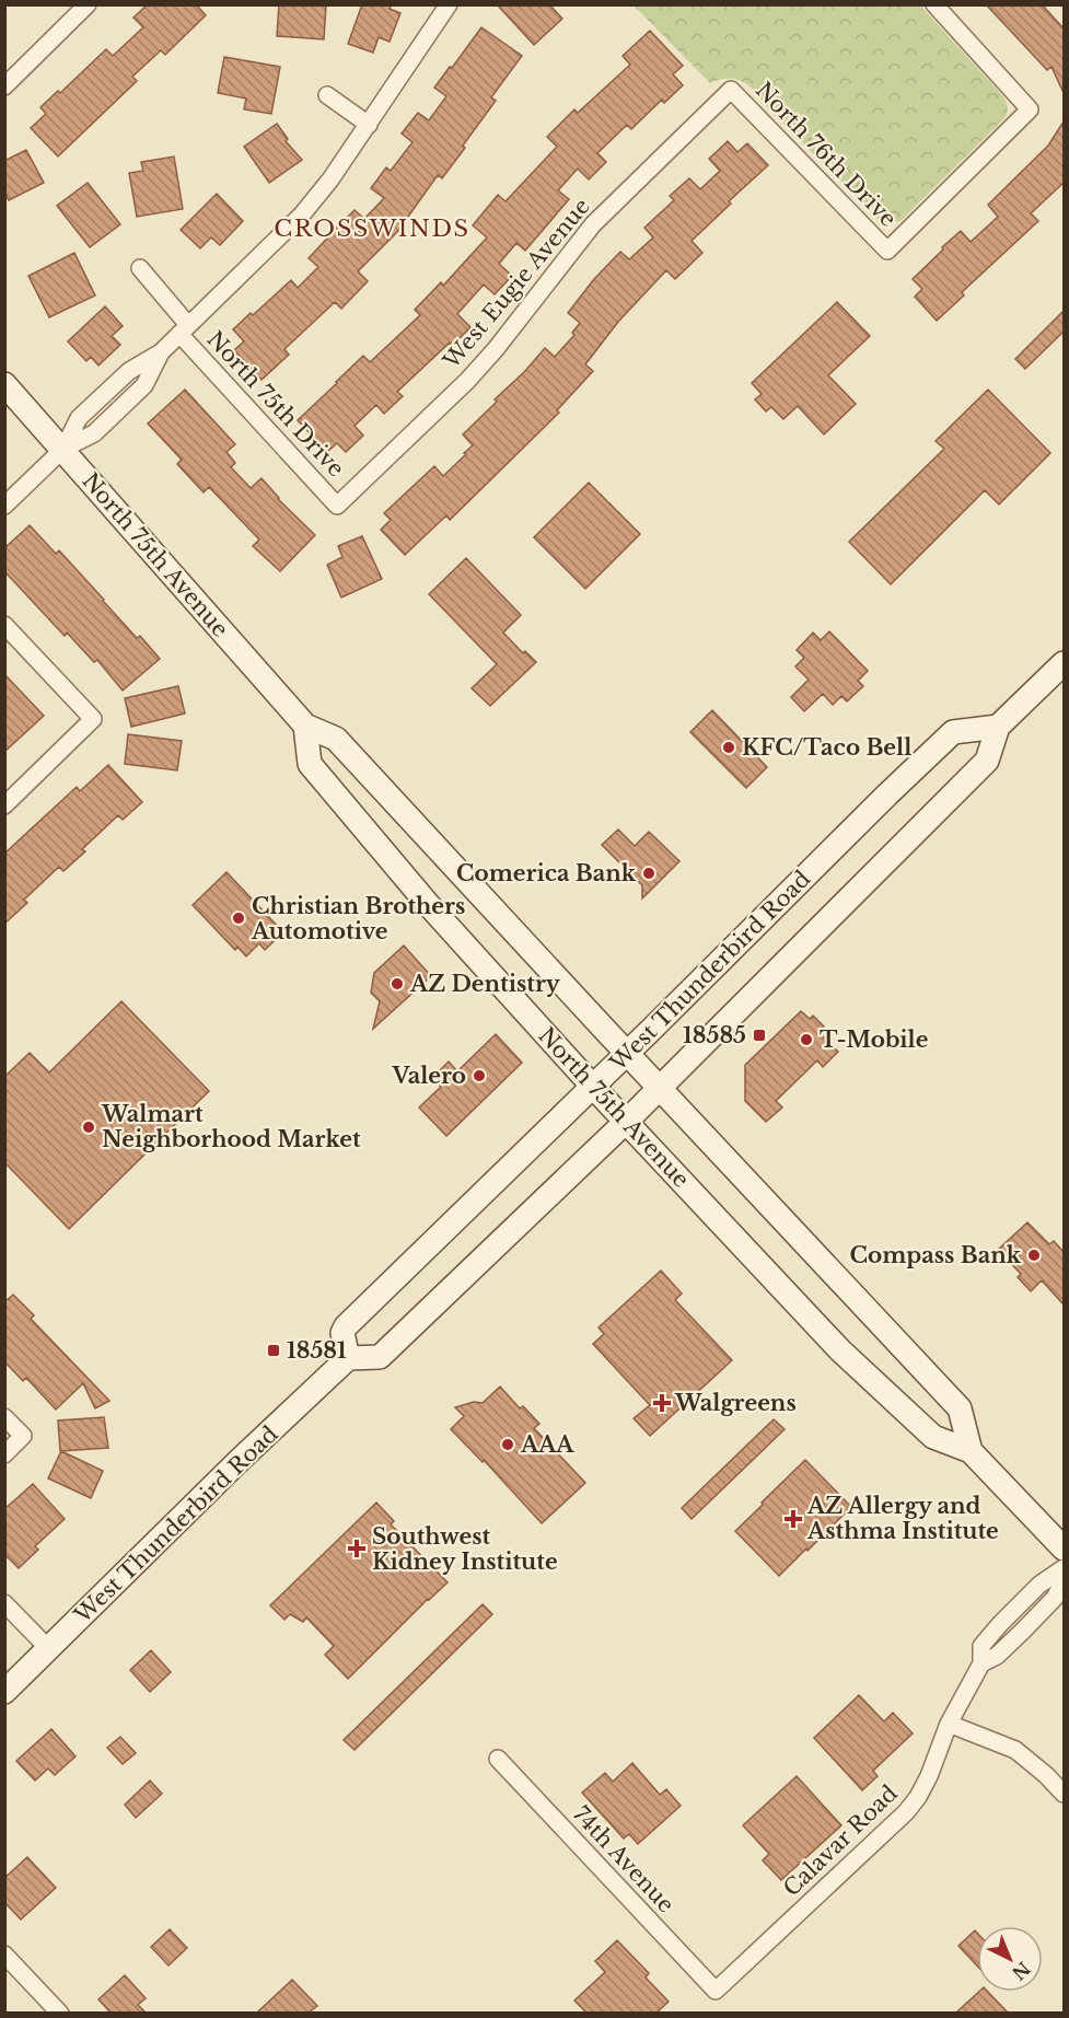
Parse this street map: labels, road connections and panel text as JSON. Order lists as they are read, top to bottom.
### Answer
{
  "streets": {
    "main road": ["North 75th Avenue", "West Thunderbird Road"],
    "street": [
      "North 76th Drive",
      "West Eugie Avenue",
      "North 75th Drive",
      "Calavar Road",
      "74th Avenue"
    ]
  },
  "crossings": [
    ["North 76th Drive", "West Eugie Avenue"],
    ["West Eugie Avenue", "North 75th Drive"],
    ["North 75th Avenue", "West Thunderbird Road"],
    ["Calavar Road", "74th Avenue"]
  ],
  "districts": ["CROSSWINDS"],
  "places": {
    "other": [
      "KFC/Taco Bell",
      "Comerica Bank",
      "Christian Brothers Automotive",
      "AZ Dentistry",
      "T-Mobile",
      "Valero",
      "Walmart Neighborhood Market",
      "Compass Bank",
      "AAA"
    ],
    "transit": ["18585", "18581"],
    "health": ["Walgreens", "AZ Allergy and Asthma Institute", "Southwest Kidney Institute"]
  },
  "north": "bottom right"
}
